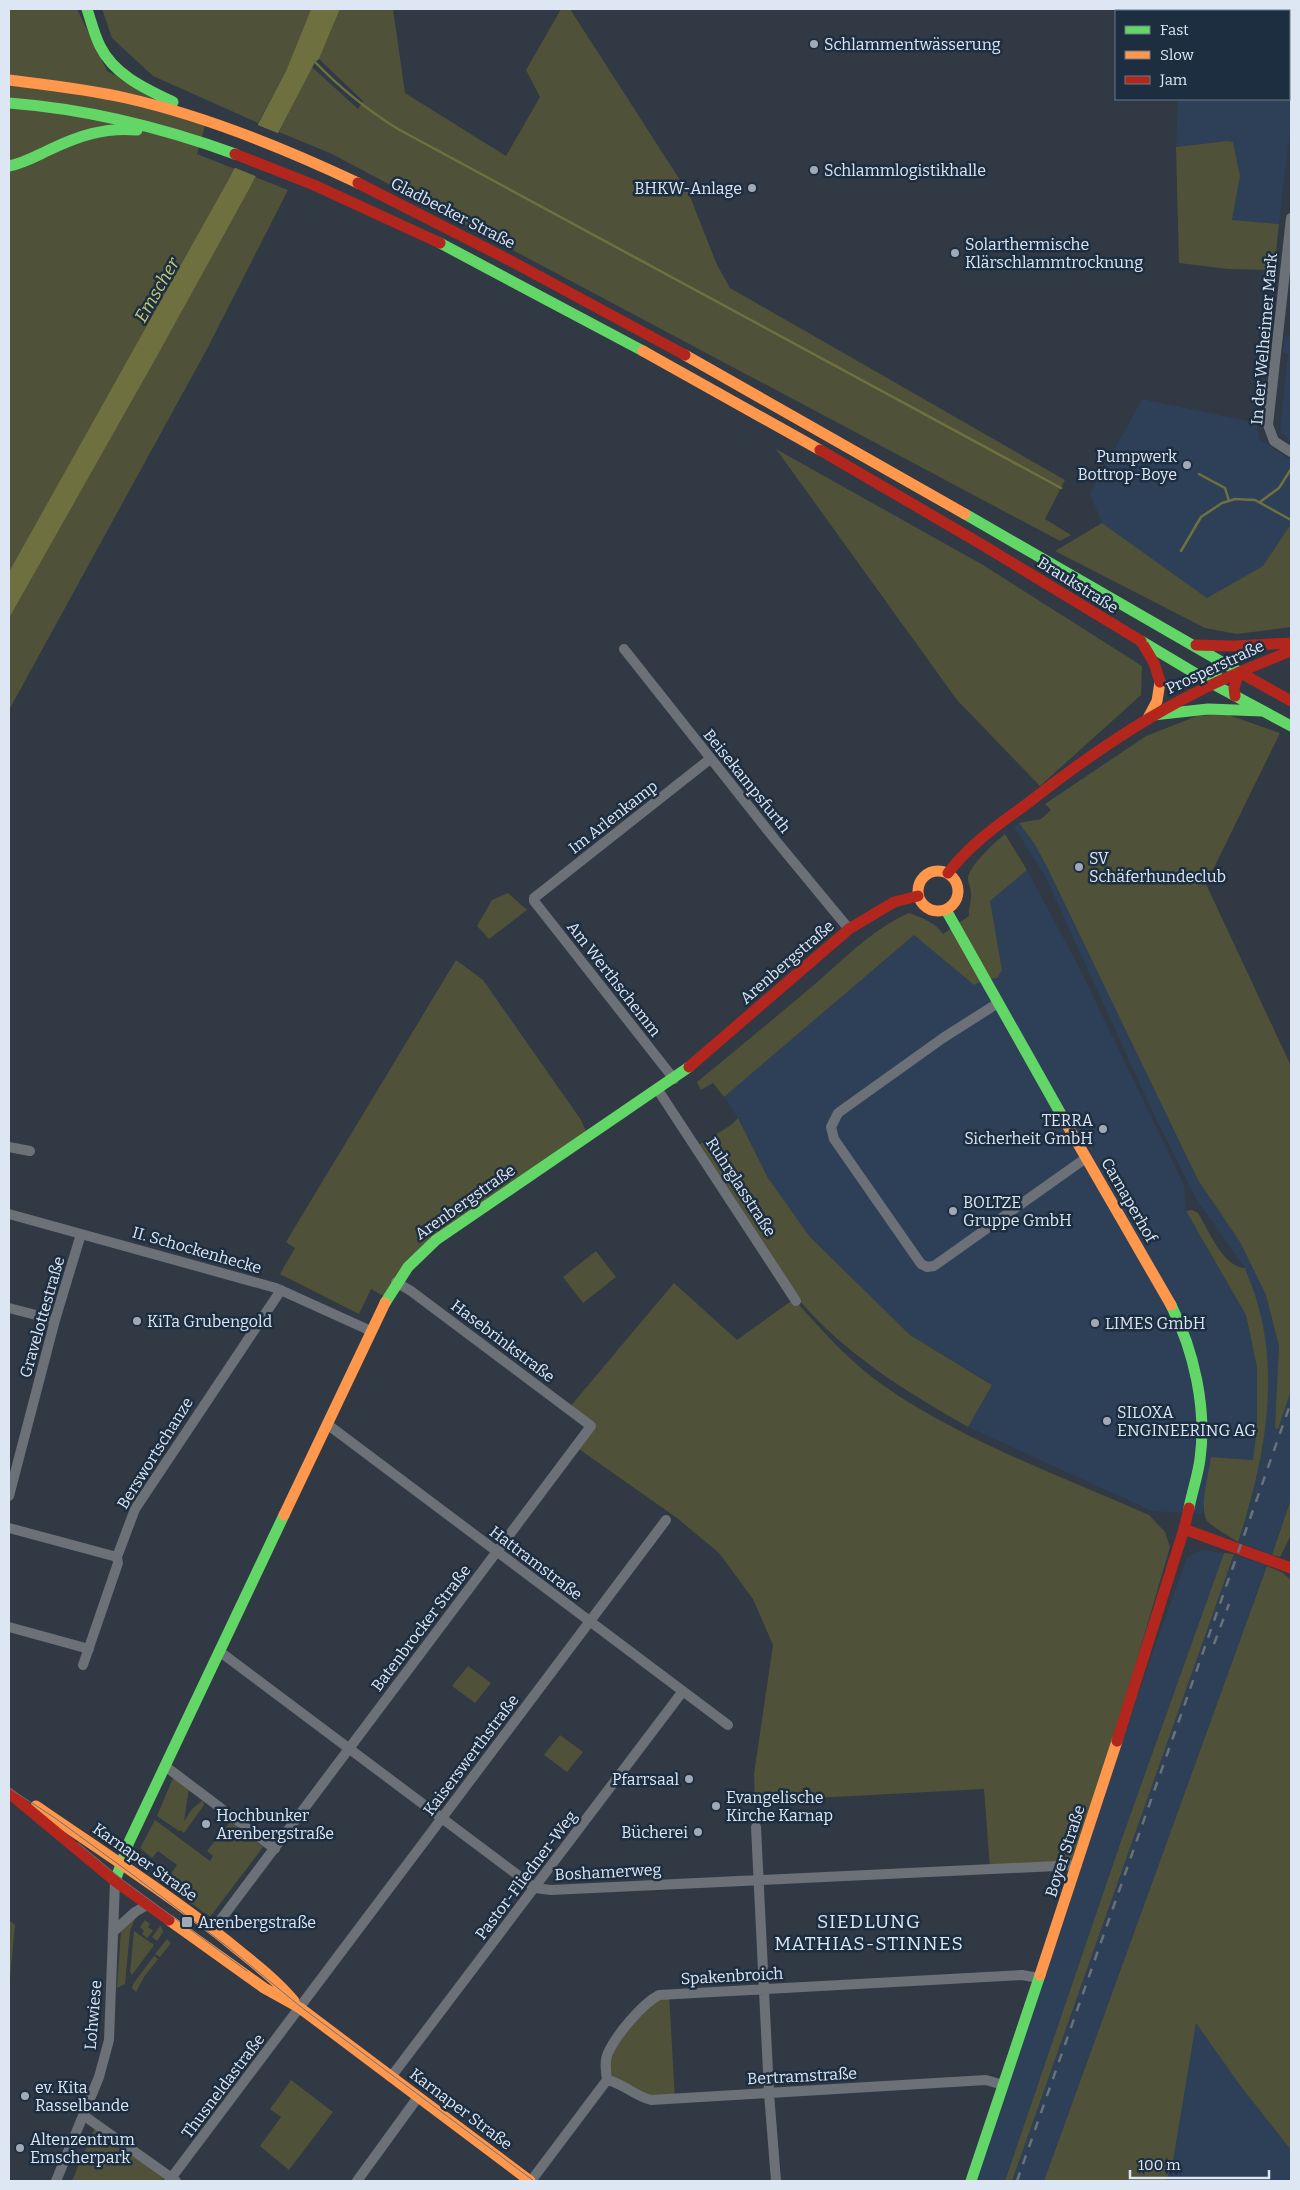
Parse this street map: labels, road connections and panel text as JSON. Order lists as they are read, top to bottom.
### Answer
{
  "streets": {
    "main road": [
      "Gladbecker Straße",
      "Braukstraße",
      "Prosperstraße",
      "Arenbergstraße",
      "Carnaperhof",
      "Boyer Straße",
      "Karnaper Straße"
    ],
    "street": [
      "In der Welheimer Mark",
      "Beisekampsfurth",
      "Im Arlenkamp",
      "Am Werthschemm",
      "Ruhrglasstraße",
      "II. Schockenhecke",
      "Gravelottestraße",
      "Hasebrinkstraße",
      "Berswortschanze",
      "Hattramstraße",
      "Batenbrocker Straße",
      "Kaiserswerthstraße",
      "Boshamerweg",
      "Pastor-Fliedner-Weg",
      "Spakenbroich",
      "Lohwiese",
      "Bertramstraße",
      "Thusneldastraße"
    ]
  },
  "crossings": [
    ["Gladbecker Straße", "Braukstraße"],
    ["Braukstraße", "Prosperstraße"],
    ["Beisekampsfurth", "Im Arlenkamp"],
    ["Beisekampsfurth", "Arenbergstraße"],
    ["Im Arlenkamp", "Am Werthschemm"],
    ["Arenbergstraße", "Am Werthschemm"],
    ["Arenbergstraße", "Ruhrglasstraße"],
    ["Arenbergstraße", "Carnaperhof"],
    ["Arenbergstraße", "II. Schockenhecke"],
    ["Arenbergstraße", "Hasebrinkstraße"],
    ["Arenbergstraße", "Hattramstraße"],
    ["Arenbergstraße", "Karnaper Straße"],
    ["Arenbergstraße", "Boshamerweg"],
    ["Arenbergstraße", "Lohwiese"],
    ["Carnaperhof", "Boyer Straße"],
    ["II. Schockenhecke", "Gravelottestraße"],
    ["II. Schockenhecke", "Berswortschanze"],
    ["Hasebrinkstraße", "Batenbrocker Straße"],
    ["Hattramstraße", "Batenbrocker Straße"],
    ["Hattramstraße", "Kaiserswerthstraße"],
    ["Hattramstraße", "Pastor-Fliedner-Weg"],
    ["Batenbrocker Straße", "Karnaper Straße"],
    ["Batenbrocker Straße", "Boshamerweg"],
    ["Kaiserswerthstraße", "Karnaper Straße"],
    ["Kaiserswerthstraße", "Boshamerweg"],
    ["Kaiserswerthstraße", "Thusneldastraße"],
    ["Boyer Straße", "Boshamerweg"],
    ["Boyer Straße", "Spakenbroich"],
    ["Boyer Straße", "Bertramstraße"],
    ["Karnaper Straße", "Pastor-Fliedner-Weg"],
    ["Karnaper Straße", "Lohwiese"],
    ["Karnaper Straße", "Thusneldastraße"],
    ["Boshamerweg", "Pastor-Fliedner-Weg"],
    ["Spakenbroich", "Bertramstraße"]
  ],
  "districts": ["SIEDLUNG MATHIAS-STINNES"],
  "water": ["Emscher"],
  "places": {
    "other": [
      "Schlammentwässerung",
      "Schlammlogistikhalle",
      "BHKW-Anlage",
      "Solarthermische Klärschlammtrocknung",
      "Pumpwerk Bottrop-Boye",
      "SV Schäferhundeclub",
      "TERRA Sicherheit GmbH",
      "BOLTZE Gruppe GmbH",
      "KiTa Grubengold",
      "LIMES GmbH",
      "SILOXA ENGINEERING AG",
      "Pfarrsaal",
      "Evangelische Kirche Karnap",
      "Hochbunker Arenbergstraße",
      "Bücherei",
      "ev. Kita Rasselbande",
      "Altenzentrum Emscherpark"
    ],
    "transit": ["Arenbergstraße"]
  },
  "legend": ["Fast", "Slow", "Jam"],
  "scale_bar": "100 m"
}
